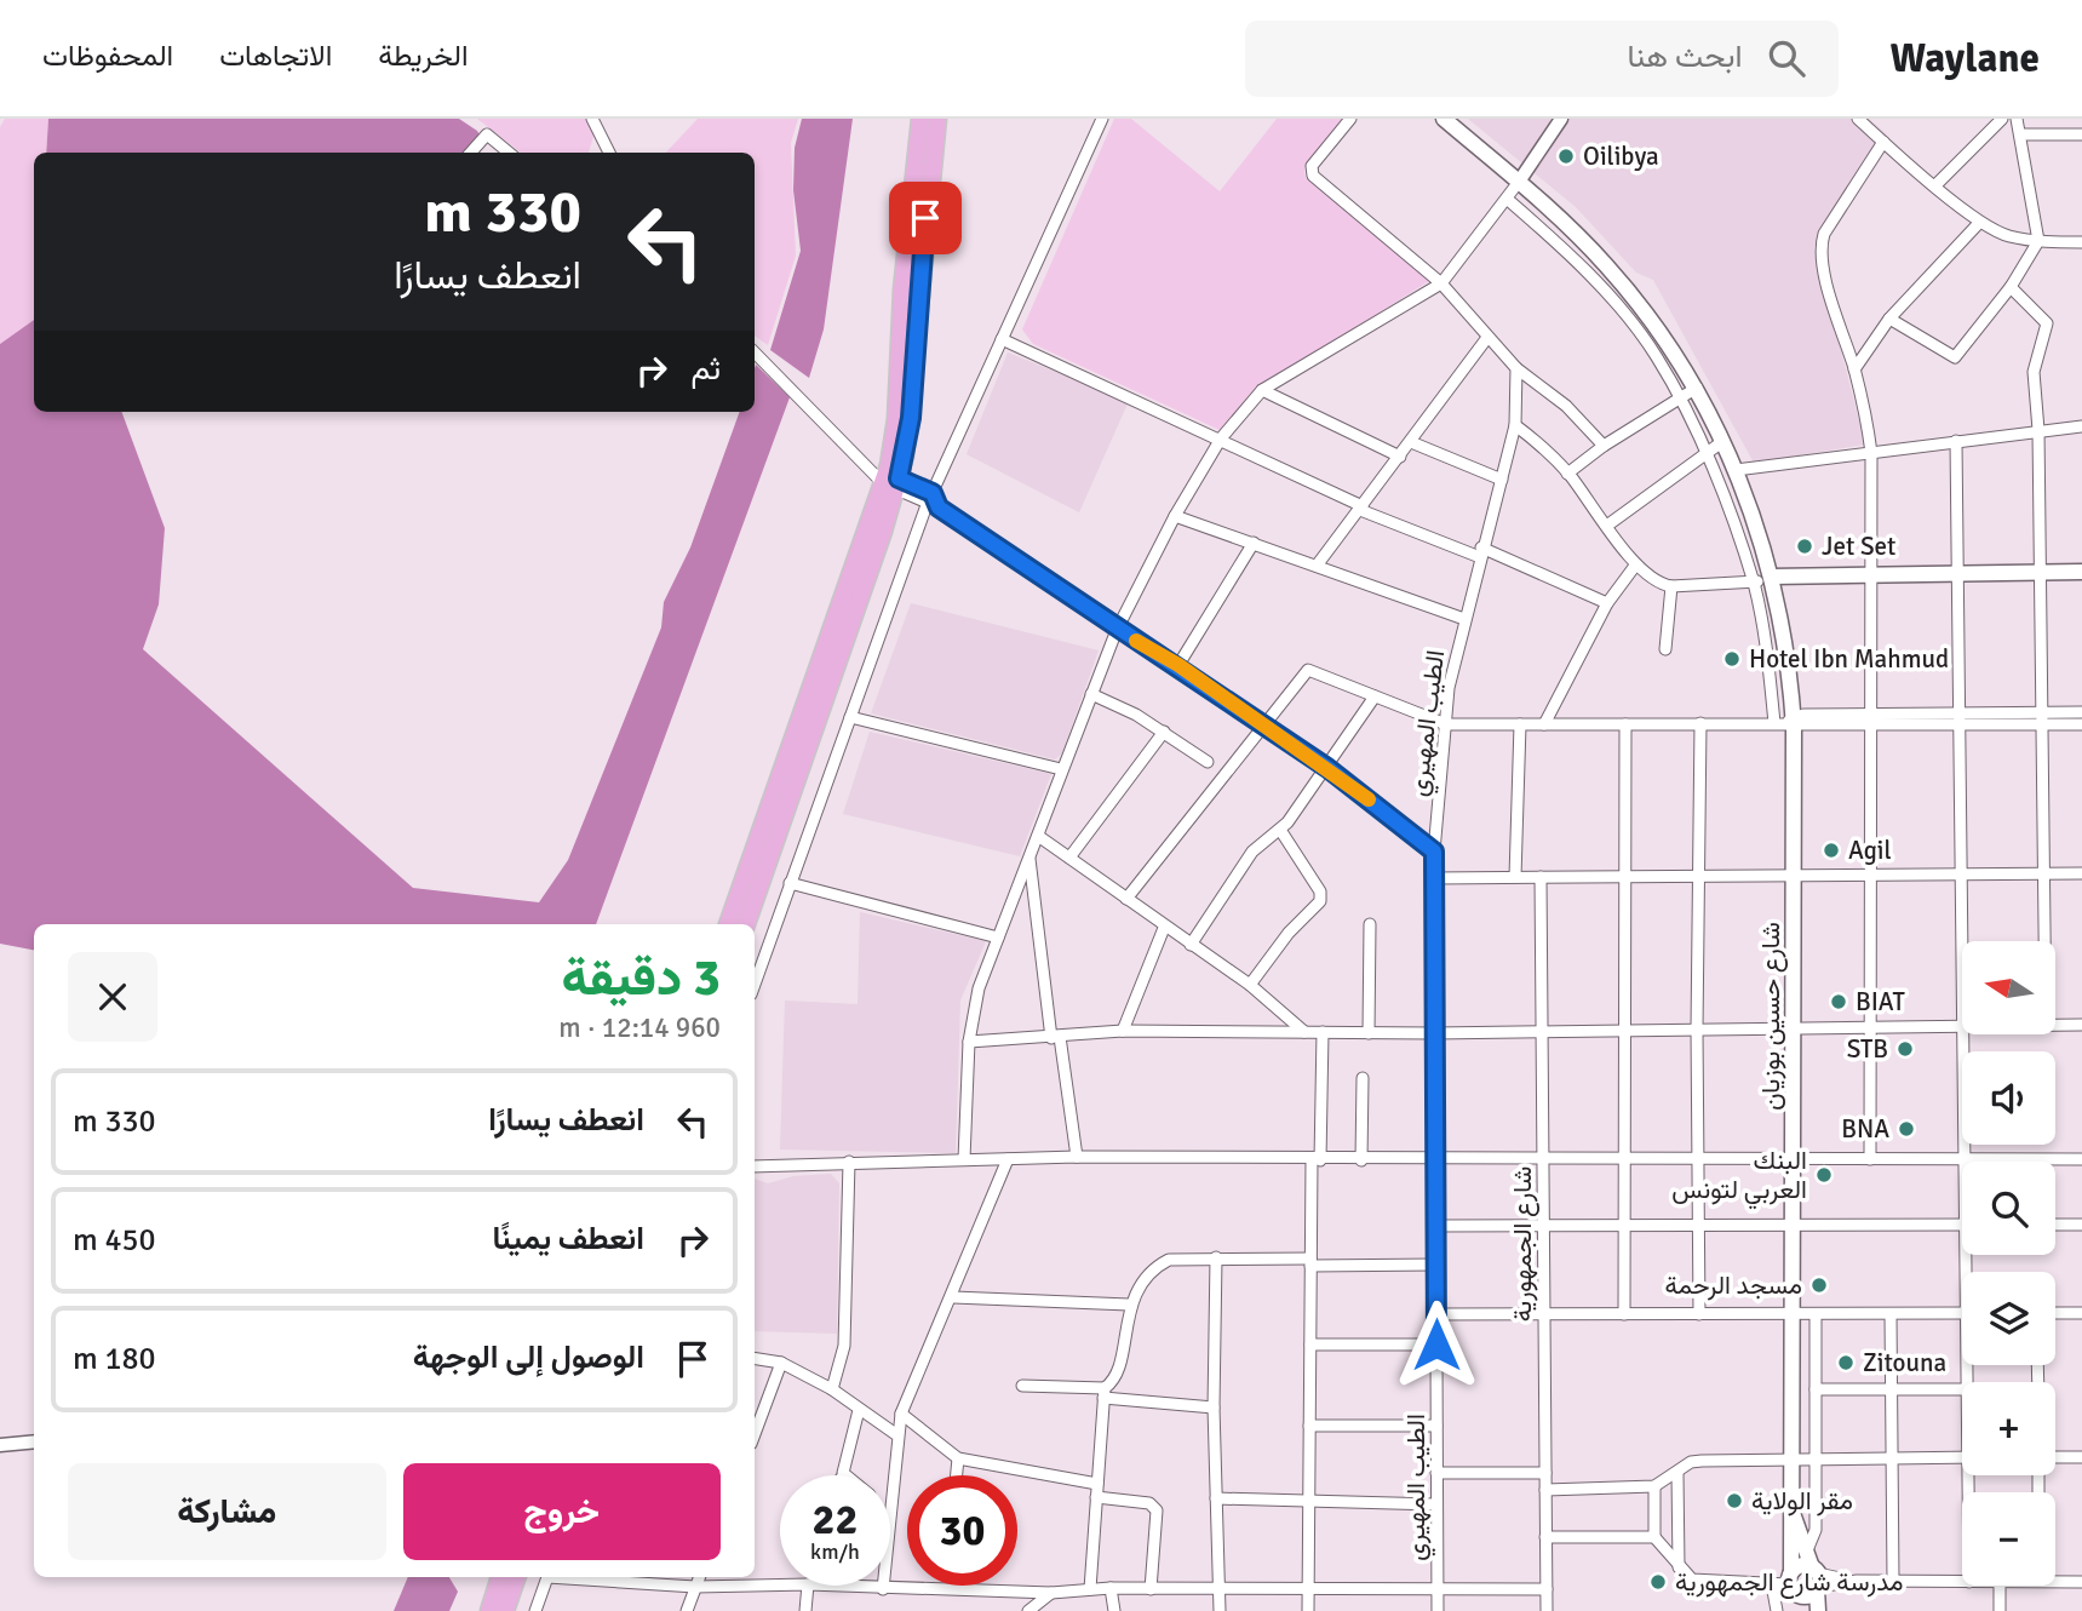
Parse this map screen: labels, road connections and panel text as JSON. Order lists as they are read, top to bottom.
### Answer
{
  "streets": {
    "main road": ["شارع حسين بوزيان"],
    "street": ["الطيب المهيري", "شارع الجمهورية"]
  },
  "places": [
    "Oilibya",
    "Jet Set",
    "Hotel Ibn Mahmud",
    "Agil",
    "BIAT",
    "STB",
    "BNA",
    "البنك العربي لتونس",
    "مسجد الرحمة",
    "Zitouna",
    "مقر الولاية",
    "مدرسة شارع الجمهورية"
  ],
  "north": "left",
  "page": {
    "header": "Waylane",
    "search": "ابحث هنا",
    "nav": ["الخريطة", "الاتجاهات", "المحفوظات"],
    "turn": ["330 m", "انعطف يسارًا"],
    "then": "ثم",
    "heading": ["3 دقيقة", "960 m · 12:14"],
    "map_buttons": ["+", "−"],
    "list": [
      {
        "name": "انعطف يسارًا",
        "value": "330 m"
      },
      {
        "name": "انعطف يمينًا",
        "value": "450 m"
      },
      {
        "name": "الوصول إلى الوجهة",
        "value": "180 m"
      }
    ],
    "buttons": ["خروج", "مشاركة"],
    "speed": "22 km/h",
    "limit": "30"
  }
}
